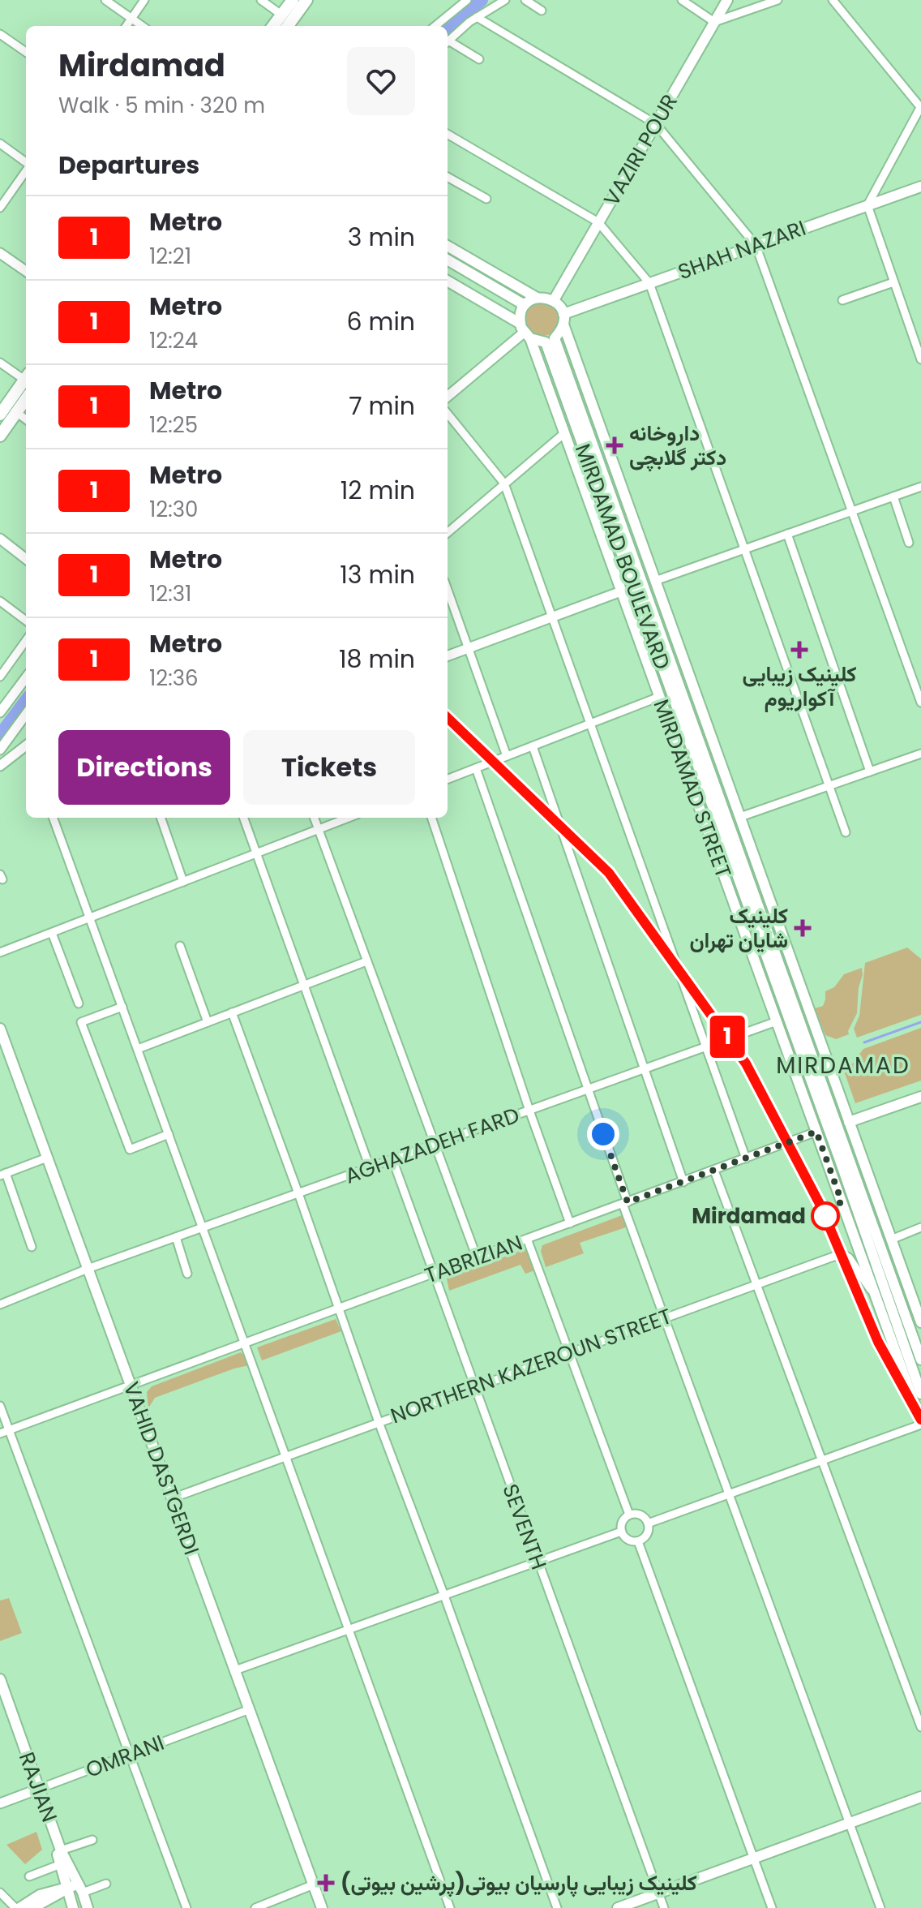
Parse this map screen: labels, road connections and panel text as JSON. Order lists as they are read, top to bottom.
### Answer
{
  "streets": {
    "main road": [
      "VAZIRI POUR",
      "SHAH NAZARI",
      "MIRDAMAD BOULEVARD",
      "MIRDAMAD STREET",
      "VAHID DASTGERDI",
      "RAJIAN"
    ],
    "street": [
      "AGHAZADEH FARD",
      "TABRIZIAN",
      "NORTHERN KAZEROUN STREET",
      "SEVENTH",
      "OMRANI"
    ]
  },
  "crossings": [
    ["VAZIRI POUR", "SHAH NAZARI"],
    ["VAZIRI POUR", "MIRDAMAD BOULEVARD"],
    ["VAZIRI POUR", "MIRDAMAD STREET"],
    ["SHAH NAZARI", "MIRDAMAD BOULEVARD"],
    ["SHAH NAZARI", "MIRDAMAD STREET"],
    ["MIRDAMAD BOULEVARD", "MIRDAMAD STREET"],
    ["MIRDAMAD STREET", "AGHAZADEH FARD"],
    ["MIRDAMAD STREET", "TABRIZIAN"],
    ["MIRDAMAD STREET", "NORTHERN KAZEROUN STREET"],
    ["AGHAZADEH FARD", "VAHID DASTGERDI"],
    ["AGHAZADEH FARD", "SEVENTH"],
    ["TABRIZIAN", "VAHID DASTGERDI"],
    ["TABRIZIAN", "SEVENTH"],
    ["NORTHERN KAZEROUN STREET", "VAHID DASTGERDI"],
    ["NORTHERN KAZEROUN STREET", "SEVENTH"],
    ["VAHID DASTGERDI", "OMRANI"],
    ["OMRANI", "RAJIAN"]
  ],
  "districts": ["MIRDAMAD"],
  "places": {
    "health": [
      "داروخانه دکتر گلابچی",
      "کلینیک زیبایی آکواریوم",
      "کلینیک شایان تهران",
      "کلینیک زیبایی پارسیان بیوتی(پرشین بیوتی)"
    ],
    "other": ["Mirdamad"]
  },
  "lines": ["metro line 1"],
  "page": {
    "on_map": "1",
    "heading": [
      ["Mirdamad", "Walk · 5 min · 320 m"],
      "Departures"
    ],
    "list": [
      {
        "mark": "1",
        "name": "Metro",
        "note": "12:21",
        "value": "3 min"
      },
      {
        "mark": "1",
        "name": "Metro",
        "note": "12:24",
        "value": "6 min"
      },
      {
        "mark": "1",
        "name": "Metro",
        "note": "12:25",
        "value": "7 min"
      },
      {
        "mark": "1",
        "name": "Metro",
        "note": "12:30",
        "value": "12 min"
      },
      {
        "mark": "1",
        "name": "Metro",
        "note": "12:31",
        "value": "13 min"
      },
      {
        "mark": "1",
        "name": "Metro",
        "note": "12:36",
        "value": "18 min"
      }
    ],
    "buttons": ["Directions", "Tickets"]
  }
}
